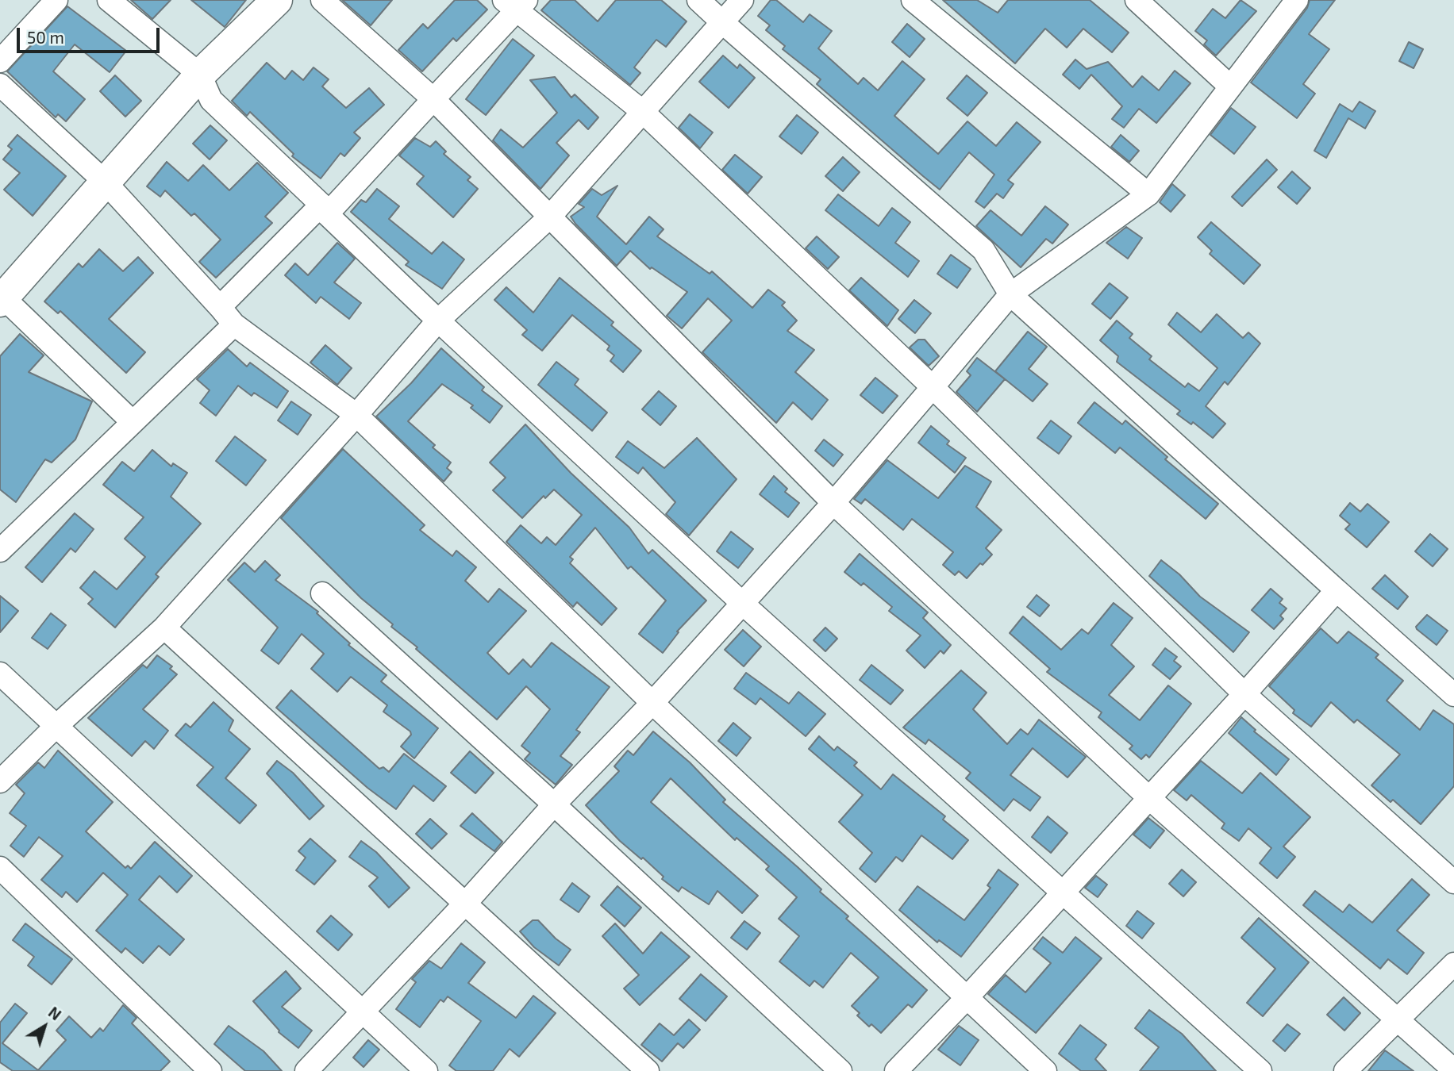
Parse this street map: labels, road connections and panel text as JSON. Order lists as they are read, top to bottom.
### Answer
{
  "scale_bar": "50 m",
  "north": "top right"
}
